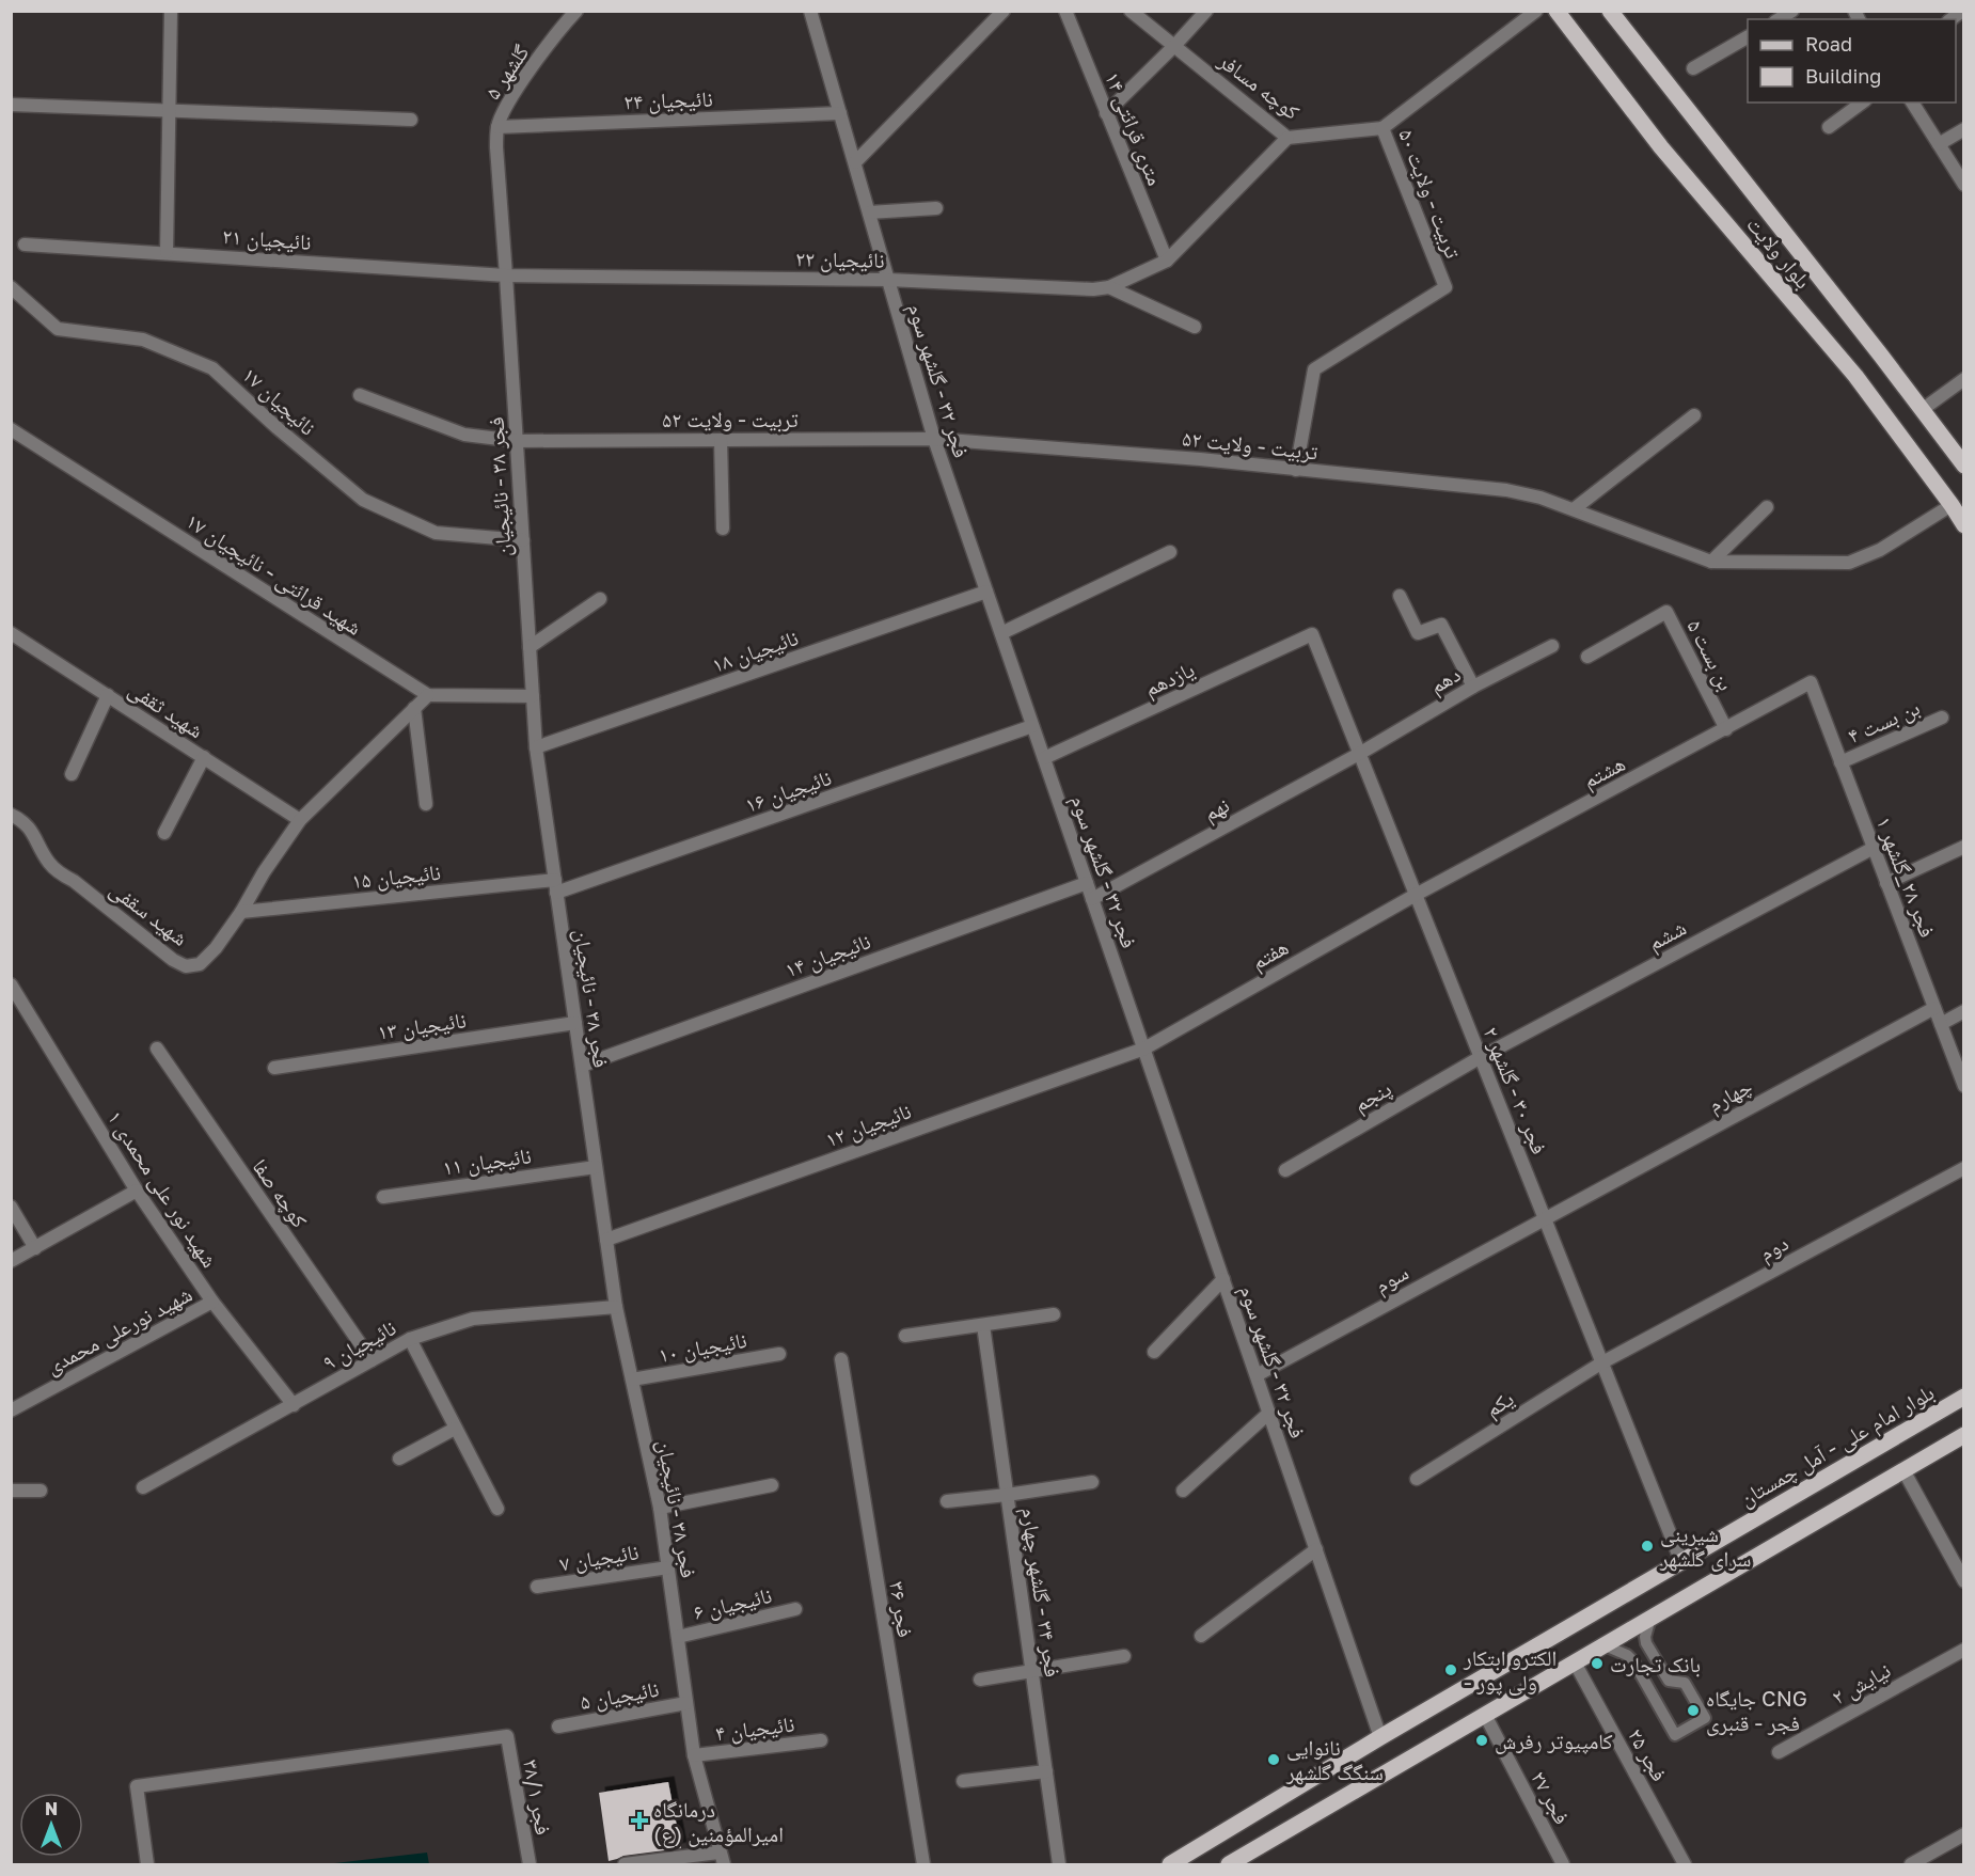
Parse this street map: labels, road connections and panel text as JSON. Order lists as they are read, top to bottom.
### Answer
{
  "streets": {
    "main road": ["بلوار ولایت", "بلوار امام علی - آمل چمستان"],
    "street": [
      "گلشهر ۵",
      "کوچه مسافر",
      "نائیجیان ۲۴",
      "۱۴ متری قرائتی",
      "تربیت - ولایت ۵۰",
      "نائیجیان ۲۱",
      "نائیجیان ۲۲",
      "فجر ۳۲ - گلشهر سوم",
      "نائیجیان ۱۷",
      "تربیت - ولایت ۵۲",
      "فجر ۳۸ - نائیجیان",
      "شهید قرائتی - نائیجیان ۱۷",
      "نائیجیان ۱۸",
      "بن بست ۵",
      "یازدهم",
      "دهم",
      "شهید ثقفی",
      "بن بست ۴",
      "هشتم",
      "نائیجیان ۱۶",
      "نهم",
      "نائیجیان ۱۵",
      "فجر ۲۸_گلشهر ۱",
      "شهید سقفی",
      "ششم",
      "هفتم",
      "نائیجیان ۱۴",
      "نائیجیان ۱۳",
      "فجر ۳۰ - گلشهر ۲",
      "چهارم",
      "پنجم",
      "نائیجیان ۱۲",
      "نائیجیان ۱۱",
      "شهید نور علی محمدی ۱",
      "کوچه صفا",
      "دوم",
      "سوم",
      "شهید نورعلی محمدی",
      "نائیجیان ۹",
      "نائیجیان ۱۰",
      "یکم",
      "نائیجیان ۷",
      "فجر ۳۴ - گلشهر چهارم",
      "نائیجیان ۶",
      "فجر ۳۶",
      "نیایش ۲",
      "نائیجیان ۵",
      "نائیجیان ۴",
      "فجر ۲۵",
      "فجر ۳۸/۱",
      "فجر ۲۷"
    ]
  },
  "crossings": [
    ["گلشهر ۵", "نائیجیان ۲۴"],
    ["گلشهر ۵", "فجر ۳۸ - نائیجیان"],
    ["کوچه مسافر", "تربیت - ولایت ۵۰"],
    ["کوچه مسافر", "نائیجیان ۲۲"],
    ["نائیجیان ۲۴", "فجر ۳۲ - گلشهر سوم"],
    ["نائیجیان ۲۴", "فجر ۳۸ - نائیجیان"],
    ["۱۴ متری قرائتی", "نائیجیان ۲۲"],
    ["تربیت - ولایت ۵۰", "تربیت - ولایت ۵۲"],
    ["نائیجیان ۲۱", "نائیجیان ۲۲"],
    ["نائیجیان ۲۱", "فجر ۳۸ - نائیجیان"],
    ["بلوار ولایت", "تربیت - ولایت ۵۲"],
    ["نائیجیان ۲۲", "فجر ۳۲ - گلشهر سوم"],
    ["نائیجیان ۲۲", "فجر ۳۸ - نائیجیان"],
    ["فجر ۳۲ - گلشهر سوم", "تربیت - ولایت ۵۲"],
    ["فجر ۳۲ - گلشهر سوم", "نائیجیان ۱۸"],
    ["فجر ۳۲ - گلشهر سوم", "یازدهم"],
    ["فجر ۳۲ - گلشهر سوم", "نائیجیان ۱۶"],
    ["فجر ۳۲ - گلشهر سوم", "نهم"],
    ["فجر ۳۲ - گلشهر سوم", "هفتم"],
    ["فجر ۳۲ - گلشهر سوم", "نائیجیان ۱۴"],
    ["فجر ۳۲ - گلشهر سوم", "نائیجیان ۱۲"],
    ["فجر ۳۲ - گلشهر سوم", "سوم"],
    ["فجر ۳۲ - گلشهر سوم", "بلوار امام علی - آمل چمستان"],
    ["نائیجیان ۱۷", "فجر ۳۸ - نائیجیان"],
    ["تربیت - ولایت ۵۲", "فجر ۳۸ - نائیجیان"],
    ["فجر ۳۸ - نائیجیان", "نائیجیان ۱۸"],
    ["فجر ۳۸ - نائیجیان", "نائیجیان ۱۶"],
    ["فجر ۳۸ - نائیجیان", "نائیجیان ۱۵"],
    ["فجر ۳۸ - نائیجیان", "نائیجیان ۱۴"],
    ["فجر ۳۸ - نائیجیان", "نائیجیان ۱۳"],
    ["فجر ۳۸ - نائیجیان", "نائیجیان ۱۲"],
    ["فجر ۳۸ - نائیجیان", "نائیجیان ۱۱"],
    ["فجر ۳۸ - نائیجیان", "نائیجیان ۹"],
    ["فجر ۳۸ - نائیجیان", "نائیجیان ۱۰"],
    ["فجر ۳۸ - نائیجیان", "نائیجیان ۷"],
    ["فجر ۳۸ - نائیجیان", "نائیجیان ۶"],
    ["فجر ۳۸ - نائیجیان", "نائیجیان ۵"],
    ["فجر ۳۸ - نائیجیان", "نائیجیان ۴"],
    ["شهید قرائتی - نائیجیان ۱۷", "شهید سقفی"],
    ["بن بست ۵", "هشتم"],
    ["یازدهم", "فجر ۳۰ - گلشهر ۲"],
    ["دهم", "نهم"],
    ["دهم", "فجر ۳۰ - گلشهر ۲"],
    ["شهید ثقفی", "شهید سقفی"],
    ["بن بست ۴", "فجر ۲۸_گلشهر ۱"],
    ["هشتم", "فجر ۲۸_گلشهر ۱"],
    ["هشتم", "هفتم"],
    ["هشتم", "فجر ۳۰ - گلشهر ۲"],
    ["نائیجیان ۱۶", "نائیجیان ۱۵"],
    ["نهم", "فجر ۳۰ - گلشهر ۲"],
    ["نائیجیان ۱۵", "شهید سقفی"],
    ["فجر ۲۸_گلشهر ۱", "ششم"],
    ["فجر ۲۸_گلشهر ۱", "چهارم"],
    ["ششم", "فجر ۳۰ - گلشهر ۲"],
    ["ششم", "پنجم"],
    ["هفتم", "فجر ۳۰ - گلشهر ۲"],
    ["هفتم", "نائیجیان ۱۲"],
    ["فجر ۳۰ - گلشهر ۲", "چهارم"],
    ["فجر ۳۰ - گلشهر ۲", "پنجم"],
    ["فجر ۳۰ - گلشهر ۲", "دوم"],
    ["فجر ۳۰ - گلشهر ۲", "سوم"],
    ["فجر ۳۰ - گلشهر ۲", "یکم"],
    ["فجر ۳۰ - گلشهر ۲", "بلوار امام علی - آمل چمستان"],
    ["چهارم", "سوم"],
    ["شهید نور علی محمدی ۱", "شهید نورعلی محمدی"],
    ["شهید نور علی محمدی ۱", "نائیجیان ۹"],
    ["کوچه صفا", "نائیجیان ۹"],
    ["دوم", "یکم"]
  ],
  "places": {
    "other": [
      "شیرینی سرای گلشهر",
      "بانک تجارت",
      "الکترو ابتکار - ولی پور",
      "جایگاه CNG فجر - قنبری",
      "کامپیوتر رفرش",
      "نانوایی سنگگ گلشهر"
    ],
    "health": ["درمانگاه امیرالمؤمنین (ع)"]
  },
  "legend": ["Road", "Building"],
  "north": "top"
}
